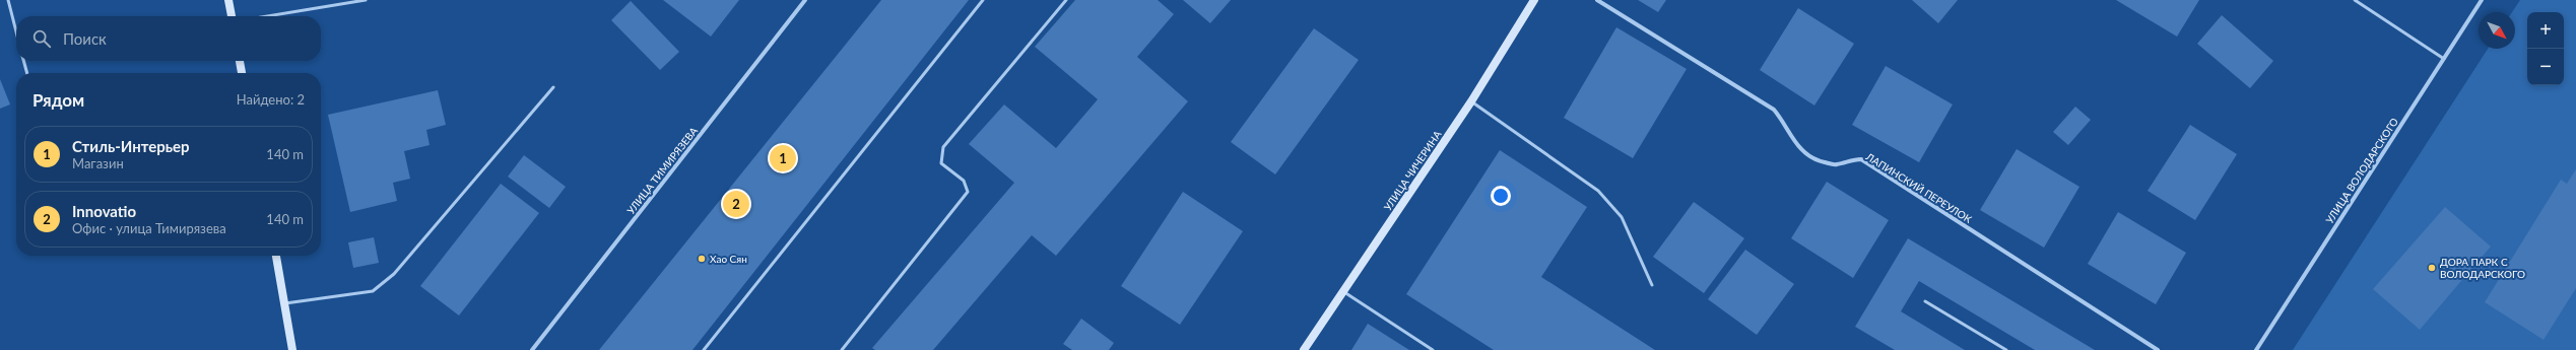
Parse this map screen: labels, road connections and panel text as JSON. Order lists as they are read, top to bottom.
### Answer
{
  "streets": {
    "main road": ["УЛИЦА ЧИЧЕРИНА"],
    "street": ["УЛИЦА ТИМИРЯЗЕВА", "УЛИЦА ВОЛОДАРСКОГО", "ЛАПИНСКИЙ ПЕРЕУЛОК"]
  },
  "places": ["Хао Сян", "ДОРА ПАРК С ВОЛОДАРСКОГО"],
  "north": "bottom right",
  "page": {
    "map_buttons": ["+", "−"],
    "search": "Поиск",
    "heading": ["Рядом", "Найдено: 2"],
    "list": [
      {
        "mark": "1",
        "name": "Стиль-Интерьер",
        "note": "Магазин",
        "value": "140 m"
      },
      {
        "mark": "2",
        "name": "Innovatio",
        "note": "Офис · улица Тимирязева",
        "value": "140 m"
      }
    ],
    "pins": ["1", "2"]
  }
}
